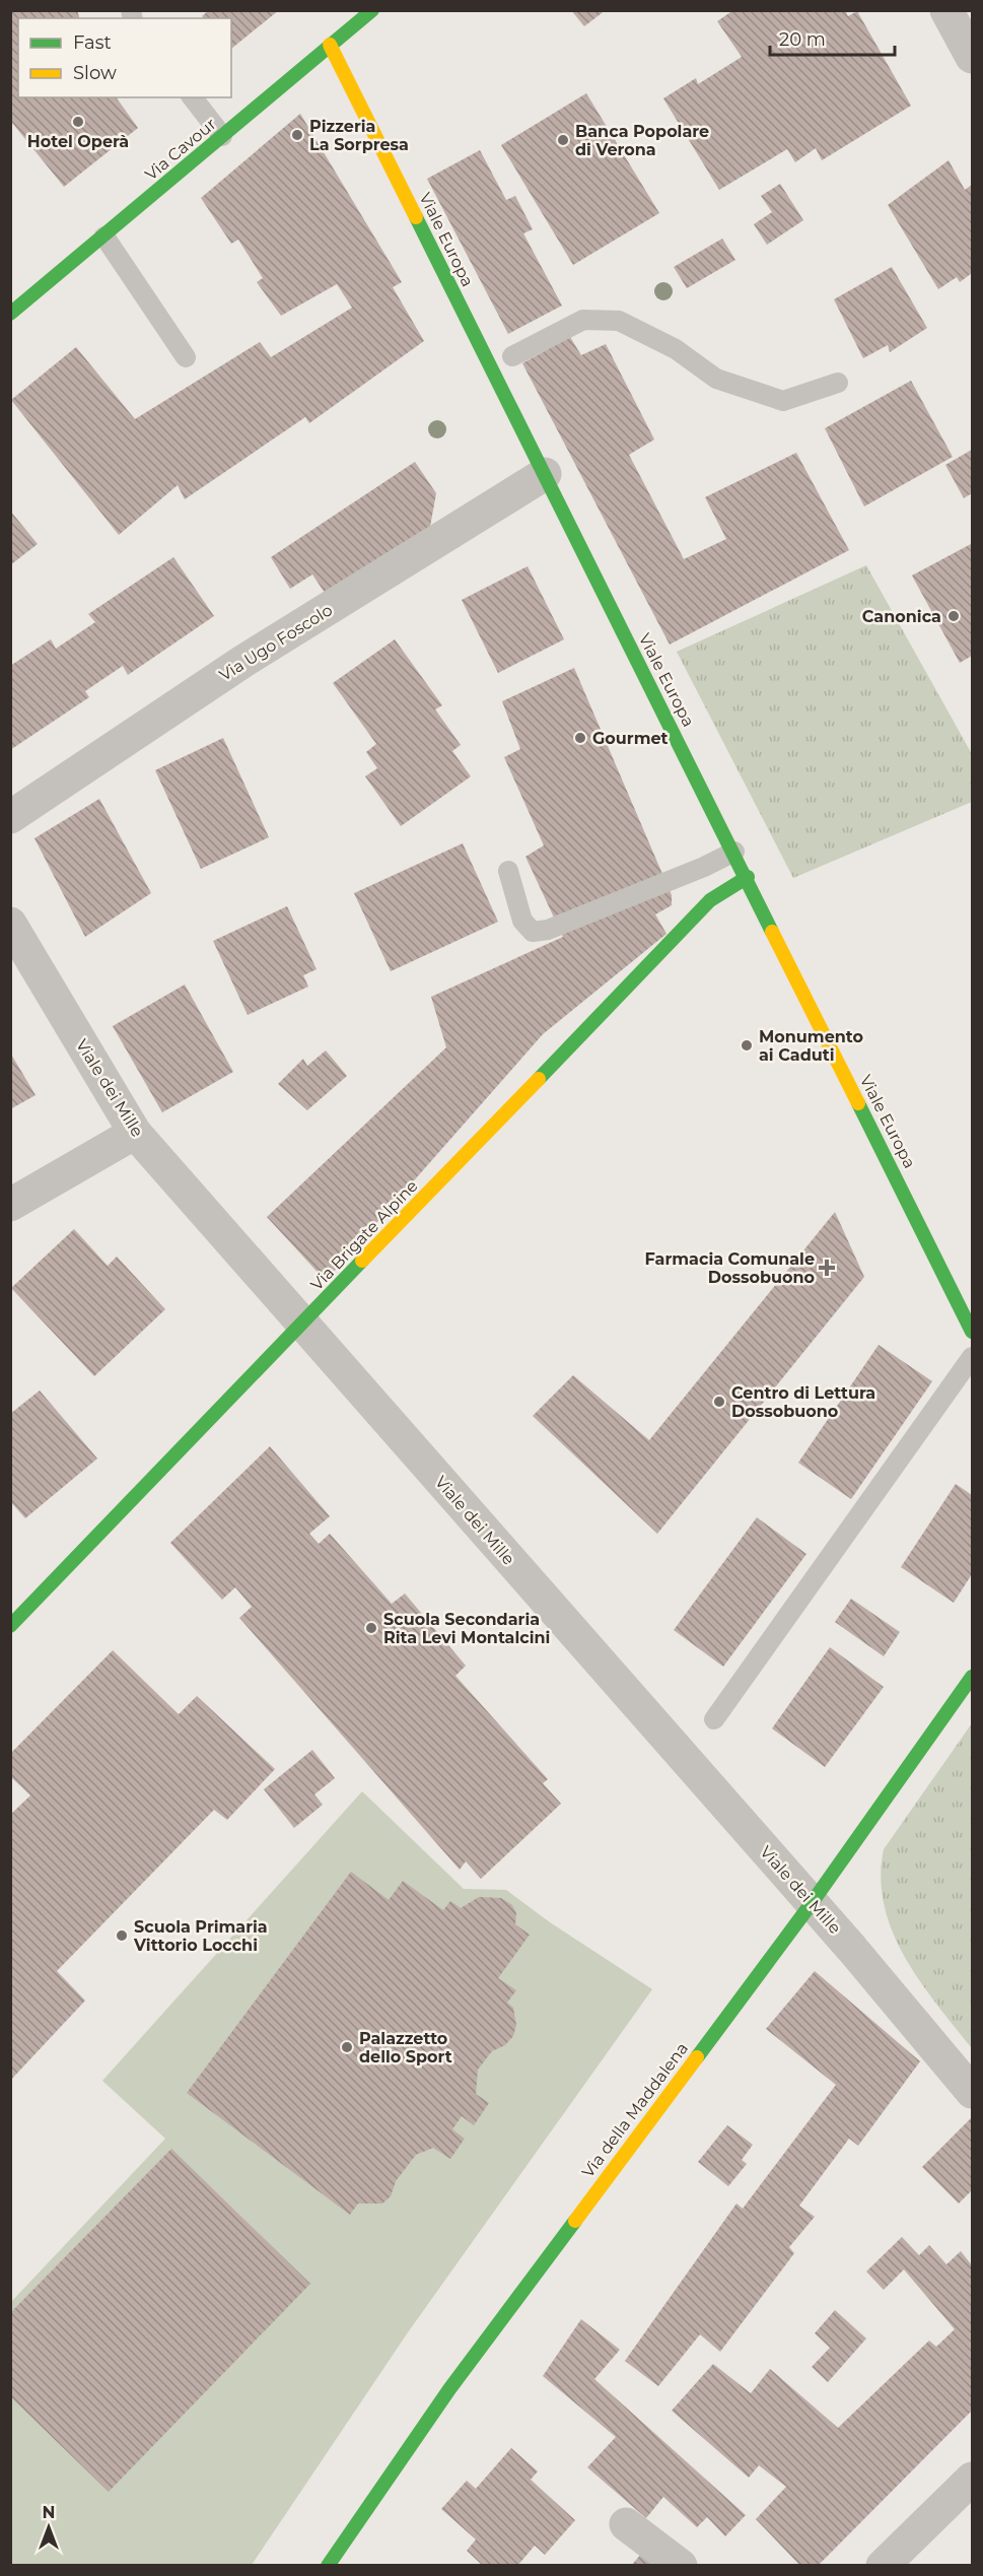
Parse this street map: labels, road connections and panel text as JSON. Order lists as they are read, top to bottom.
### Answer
{
  "streets": {
    "street": [
      "Via Cavour",
      "Viale Europa",
      "Via Ugo Foscolo",
      "Viale dei Mille",
      "Via Brigate Alpine",
      "Via della Maddalena"
    ]
  },
  "crossings": [
    ["Via Cavour", "Viale Europa"],
    ["Viale Europa", "Via Ugo Foscolo"],
    ["Viale Europa", "Via Brigate Alpine"],
    ["Viale dei Mille", "Via Brigate Alpine"],
    ["Viale dei Mille", "Via della Maddalena"]
  ],
  "places": {
    "other": [
      "Hotel Operà",
      "Pizzeria La Sorpresa",
      "Banca Popolare di Verona",
      "Canonica",
      "Gourmet",
      "Monumento ai Caduti",
      "Centro di Lettura Dossobuono",
      "Scuola Secondaria Rita Levi Montalcini",
      "Scuola Primaria Vittorio Locchi",
      "Palazzetto dello Sport"
    ],
    "health": ["Farmacia Comunale Dossobuono"]
  },
  "legend": ["Fast", "Slow"],
  "scale_bar": "20 m",
  "north": "top"
}
